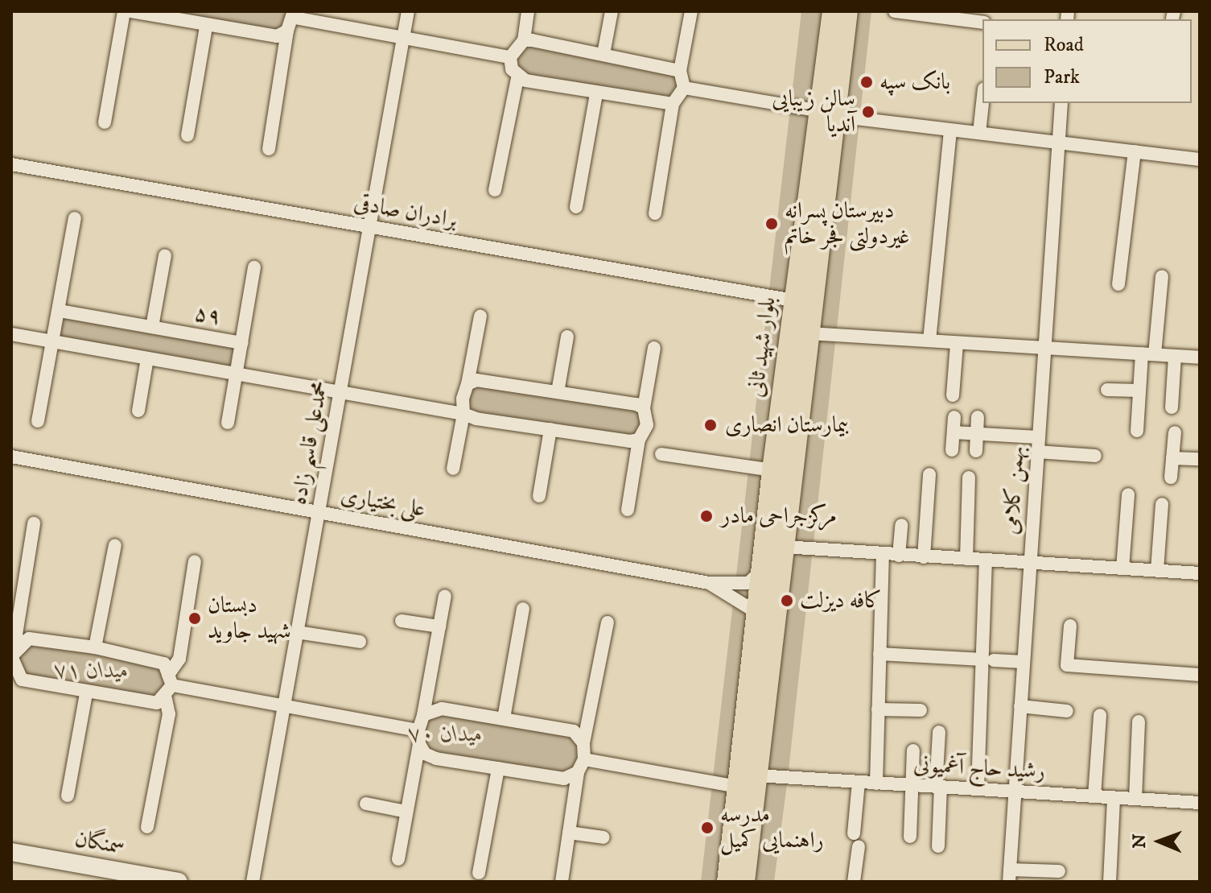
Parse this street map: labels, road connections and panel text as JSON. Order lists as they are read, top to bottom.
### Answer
{
  "streets": {
    "main road": ["بلوار شهید ثانی", "سمنگان"],
    "street": [
      "برادران صادقی",
      "۵۹",
      "محمدعلی قاسم زاده",
      "بهمن کلامی",
      "علی بختیاری",
      "رشید حاج آغمیونی"
    ]
  },
  "crossings": [
    ["برادران صادقی", "بلوار شهید ثانی"],
    ["برادران صادقی", "محمدعلی قاسم زاده"],
    ["بلوار شهید ثانی", "رشید حاج آغمیونی"],
    ["محمدعلی قاسم زاده", "علی بختیاری"],
    ["بهمن کلامی", "رشید حاج آغمیونی"]
  ],
  "parks": ["میدان ۷۱", "میدان ۷۰"],
  "places": [
    "بانک سپه",
    "سالن زیبایی آندیا",
    "دبیرستان پسرانه غیردولتی فجر خاتم",
    "بیمارستان انصاری",
    "مرکزجراحی مادر",
    "کافه دیزلت",
    "دبستان شهید جاوید",
    "مدرسه راهنمایی کمیل"
  ],
  "legend": ["Road", "Park"],
  "north": "left"
}
